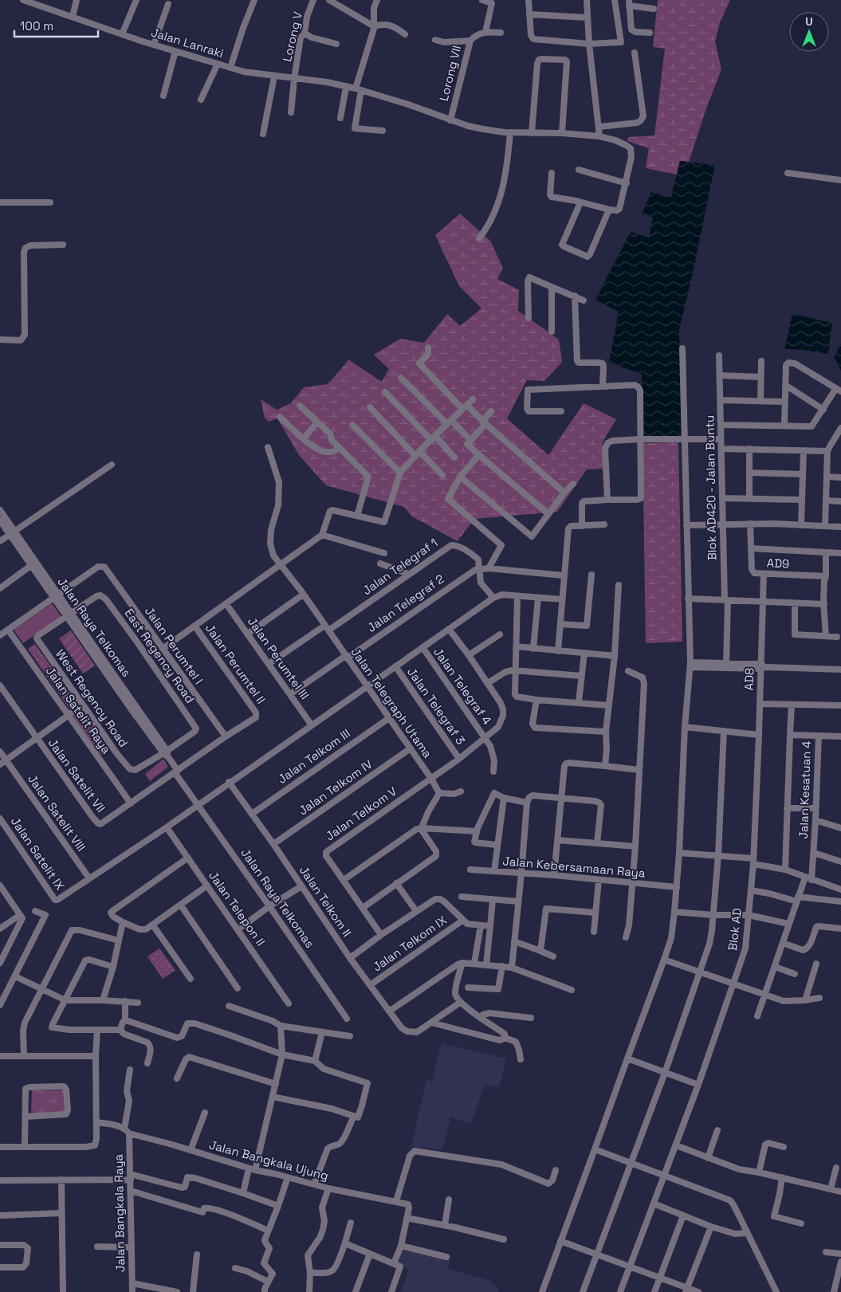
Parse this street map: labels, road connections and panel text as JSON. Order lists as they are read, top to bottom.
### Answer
{
  "streets": {
    "street": [
      "Lorong V",
      "Jalan Lanraki",
      "Lorong VII",
      "Blok AD420 - Jalan Buntu",
      "AD9",
      "Jalan Telegraf 1",
      "Jalan Telegraf 2",
      "Jalan Raya Telkomas",
      "Jalan Perumtel I",
      "East Regency Road",
      "Jalan Perumtel III",
      "Jalan Perumtel II",
      "AD8",
      "Jalan Telegraf 4",
      "West Regency Road",
      "Jalan Telegraph Utama",
      "Jalan Telegraf 3",
      "Jalan Satelit Raya",
      "Jalan Telkom III",
      "Jalan Satelit VII",
      "Jalan Telkom IV",
      "Jalan Kesatuan 4",
      "Jalan Satelit VIII",
      "Jalan Telkom V",
      "Jalan Satelit IX",
      "Jalan Kebersamaan Raya",
      "Jalan Telkom II",
      "Jalan Telepon II",
      "Blok AD",
      "Jalan Telkom IX",
      "Jalan Bangkala Ujung",
      "Jalan Bangkala Raya"
    ]
  },
  "crossings": [
    ["Lorong V", "Jalan Lanraki"],
    ["Jalan Lanraki", "Lorong VII"],
    ["AD9", "AD8"],
    ["Jalan Telegraf 1", "Jalan Telegraf 2"],
    ["Jalan Telegraf 1", "Jalan Perumtel III"],
    ["Jalan Telegraf 1", "Jalan Telegraph Utama"],
    ["Jalan Telegraf 2", "Jalan Perumtel III"],
    ["Jalan Telegraf 2", "Jalan Telegraph Utama"],
    ["Jalan Raya Telkomas", "Jalan Perumtel I"],
    ["Jalan Raya Telkomas", "East Regency Road"],
    ["Jalan Raya Telkomas", "West Regency Road"],
    ["Jalan Perumtel I", "Jalan Perumtel II"],
    ["East Regency Road", "West Regency Road"],
    ["AD8", "Jalan Kesatuan 4"],
    ["AD8", "Blok AD"],
    ["Jalan Telegraf 4", "Jalan Telkom V"],
    ["Jalan Telegraph Utama", "Jalan Telkom III"],
    ["Jalan Telegraph Utama", "Jalan Telkom IV"],
    ["Jalan Telegraph Utama", "Jalan Telkom V"],
    ["Jalan Telegraf 3", "Jalan Telkom V"],
    ["Jalan Satelit Raya", "Jalan Satelit VII"],
    ["Jalan Telkom III", "Jalan Telkom II"],
    ["Jalan Telkom IV", "Jalan Telkom II"],
    ["Jalan Satelit VIII", "Jalan Satelit IX"],
    ["Jalan Telkom II", "Jalan Telkom IX"],
    ["Jalan Bangkala Ujung", "Jalan Bangkala Raya"]
  ],
  "scale_bar": "100 m",
  "north": "top"
}
